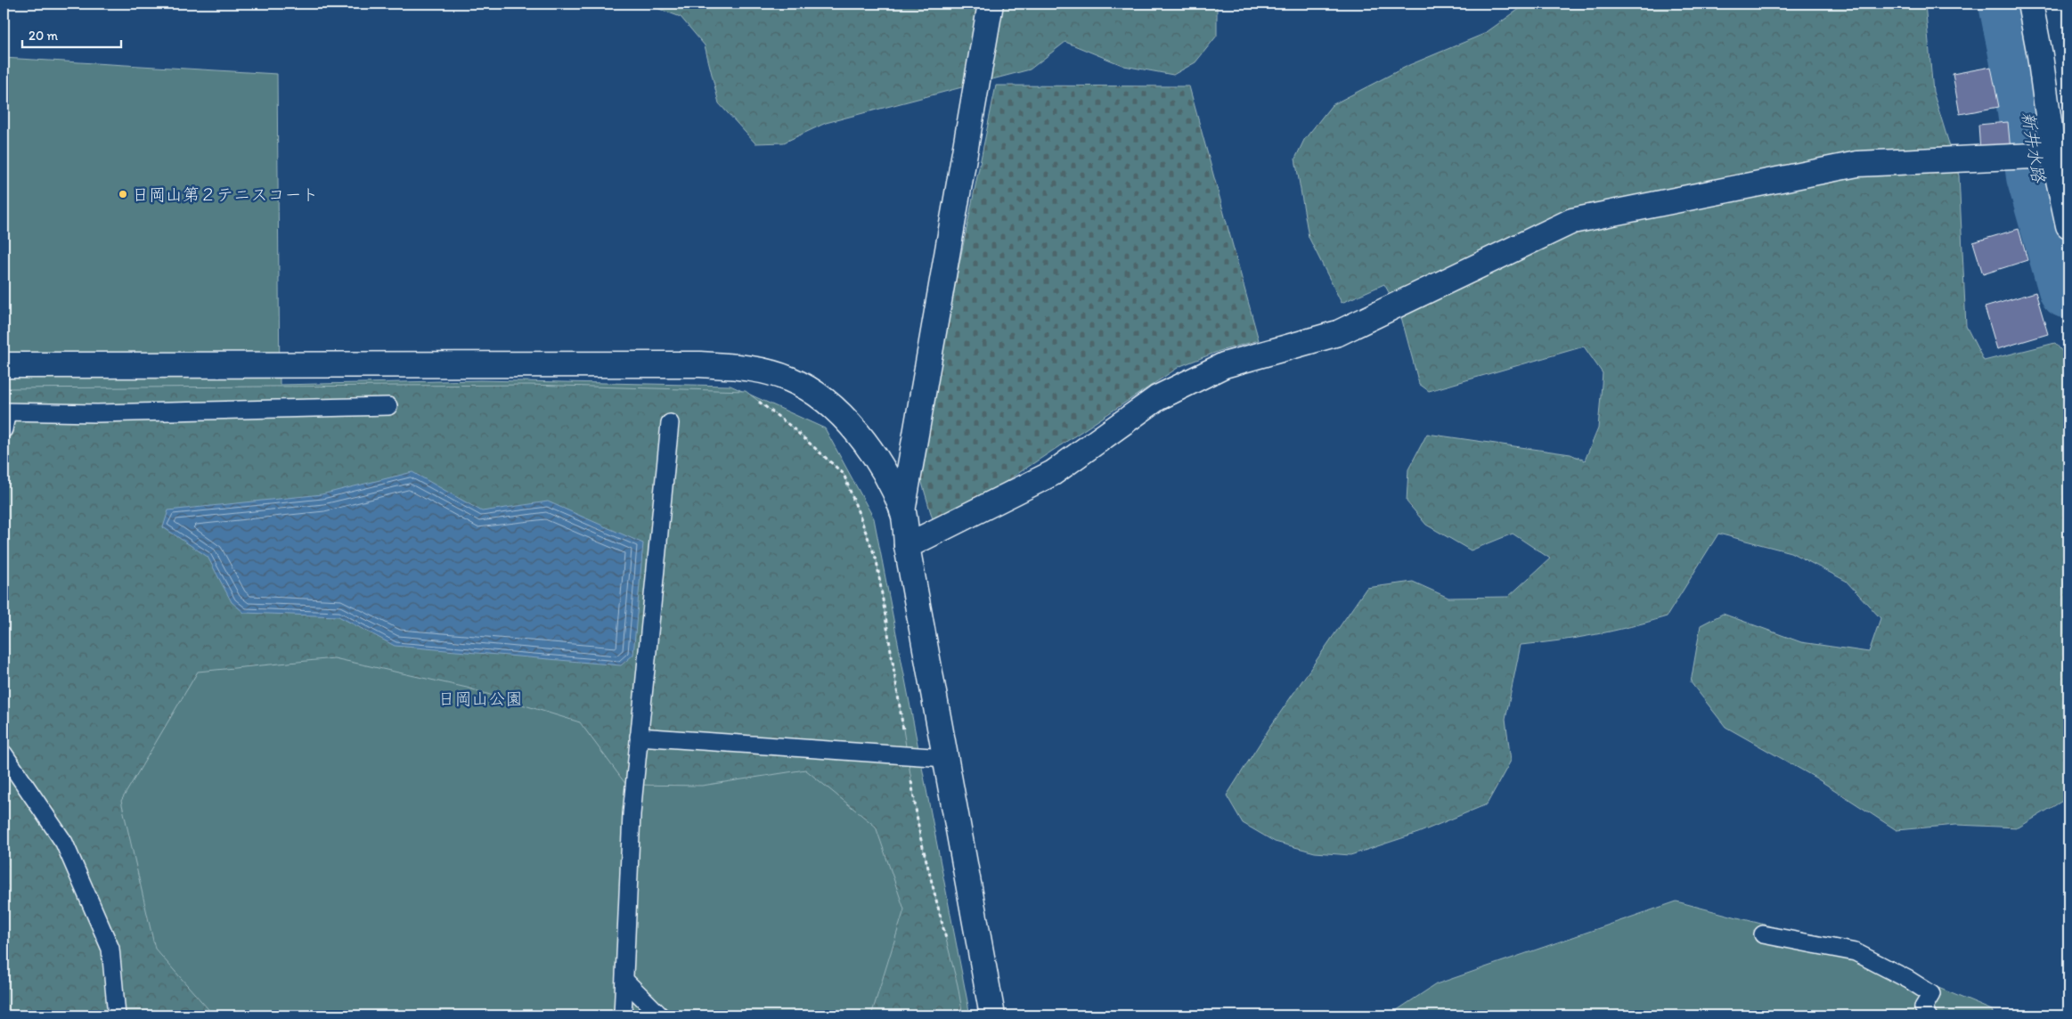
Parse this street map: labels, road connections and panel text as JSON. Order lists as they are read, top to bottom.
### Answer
{
  "water": ["新井水路"],
  "parks": ["日岡山公園"],
  "places": ["日岡山第２テニスコート"],
  "scale_bar": "20 m"
}
